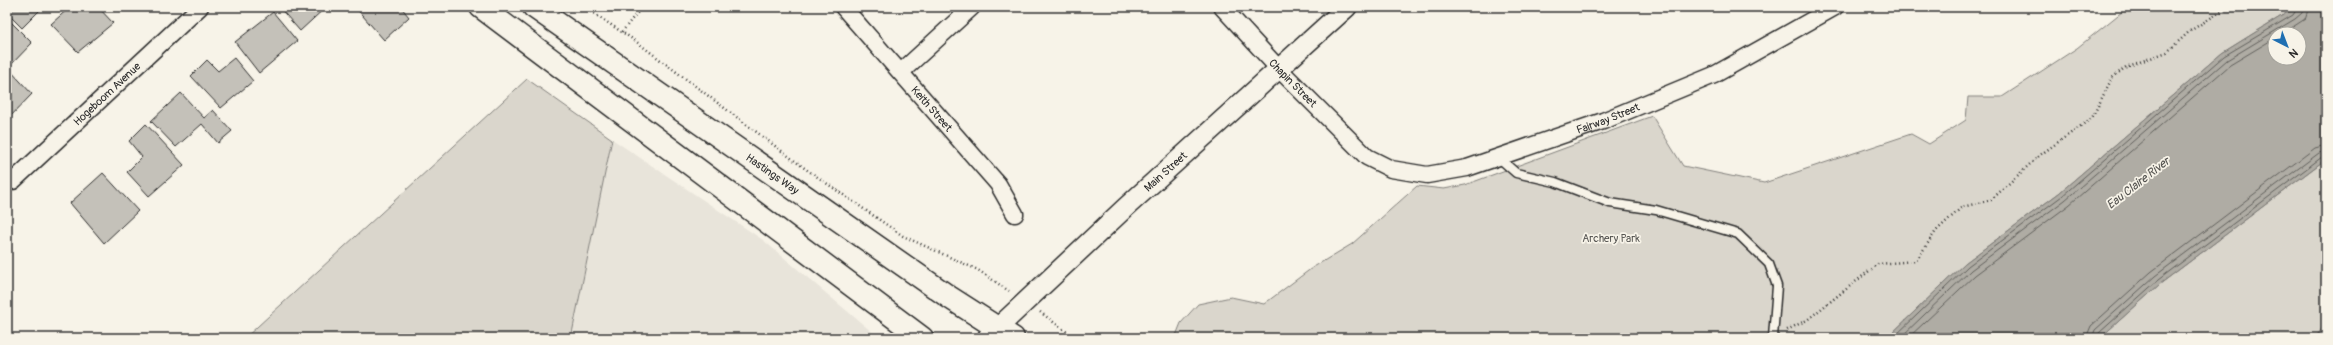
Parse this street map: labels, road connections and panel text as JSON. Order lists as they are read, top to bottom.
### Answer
{
  "streets": {
    "main road": ["Hastings Way"],
    "street": [
      "Chapin Street",
      "Hogeboom Avenue",
      "Keith Street",
      "Fairway Street",
      "Main Street"
    ]
  },
  "crossings": [
    ["Chapin Street", "Fairway Street"],
    ["Chapin Street", "Main Street"],
    ["Main Street", "Hastings Way"]
  ],
  "water": ["Eau Claire River"],
  "parks": ["Archery Park"],
  "north": "bottom right"
}
